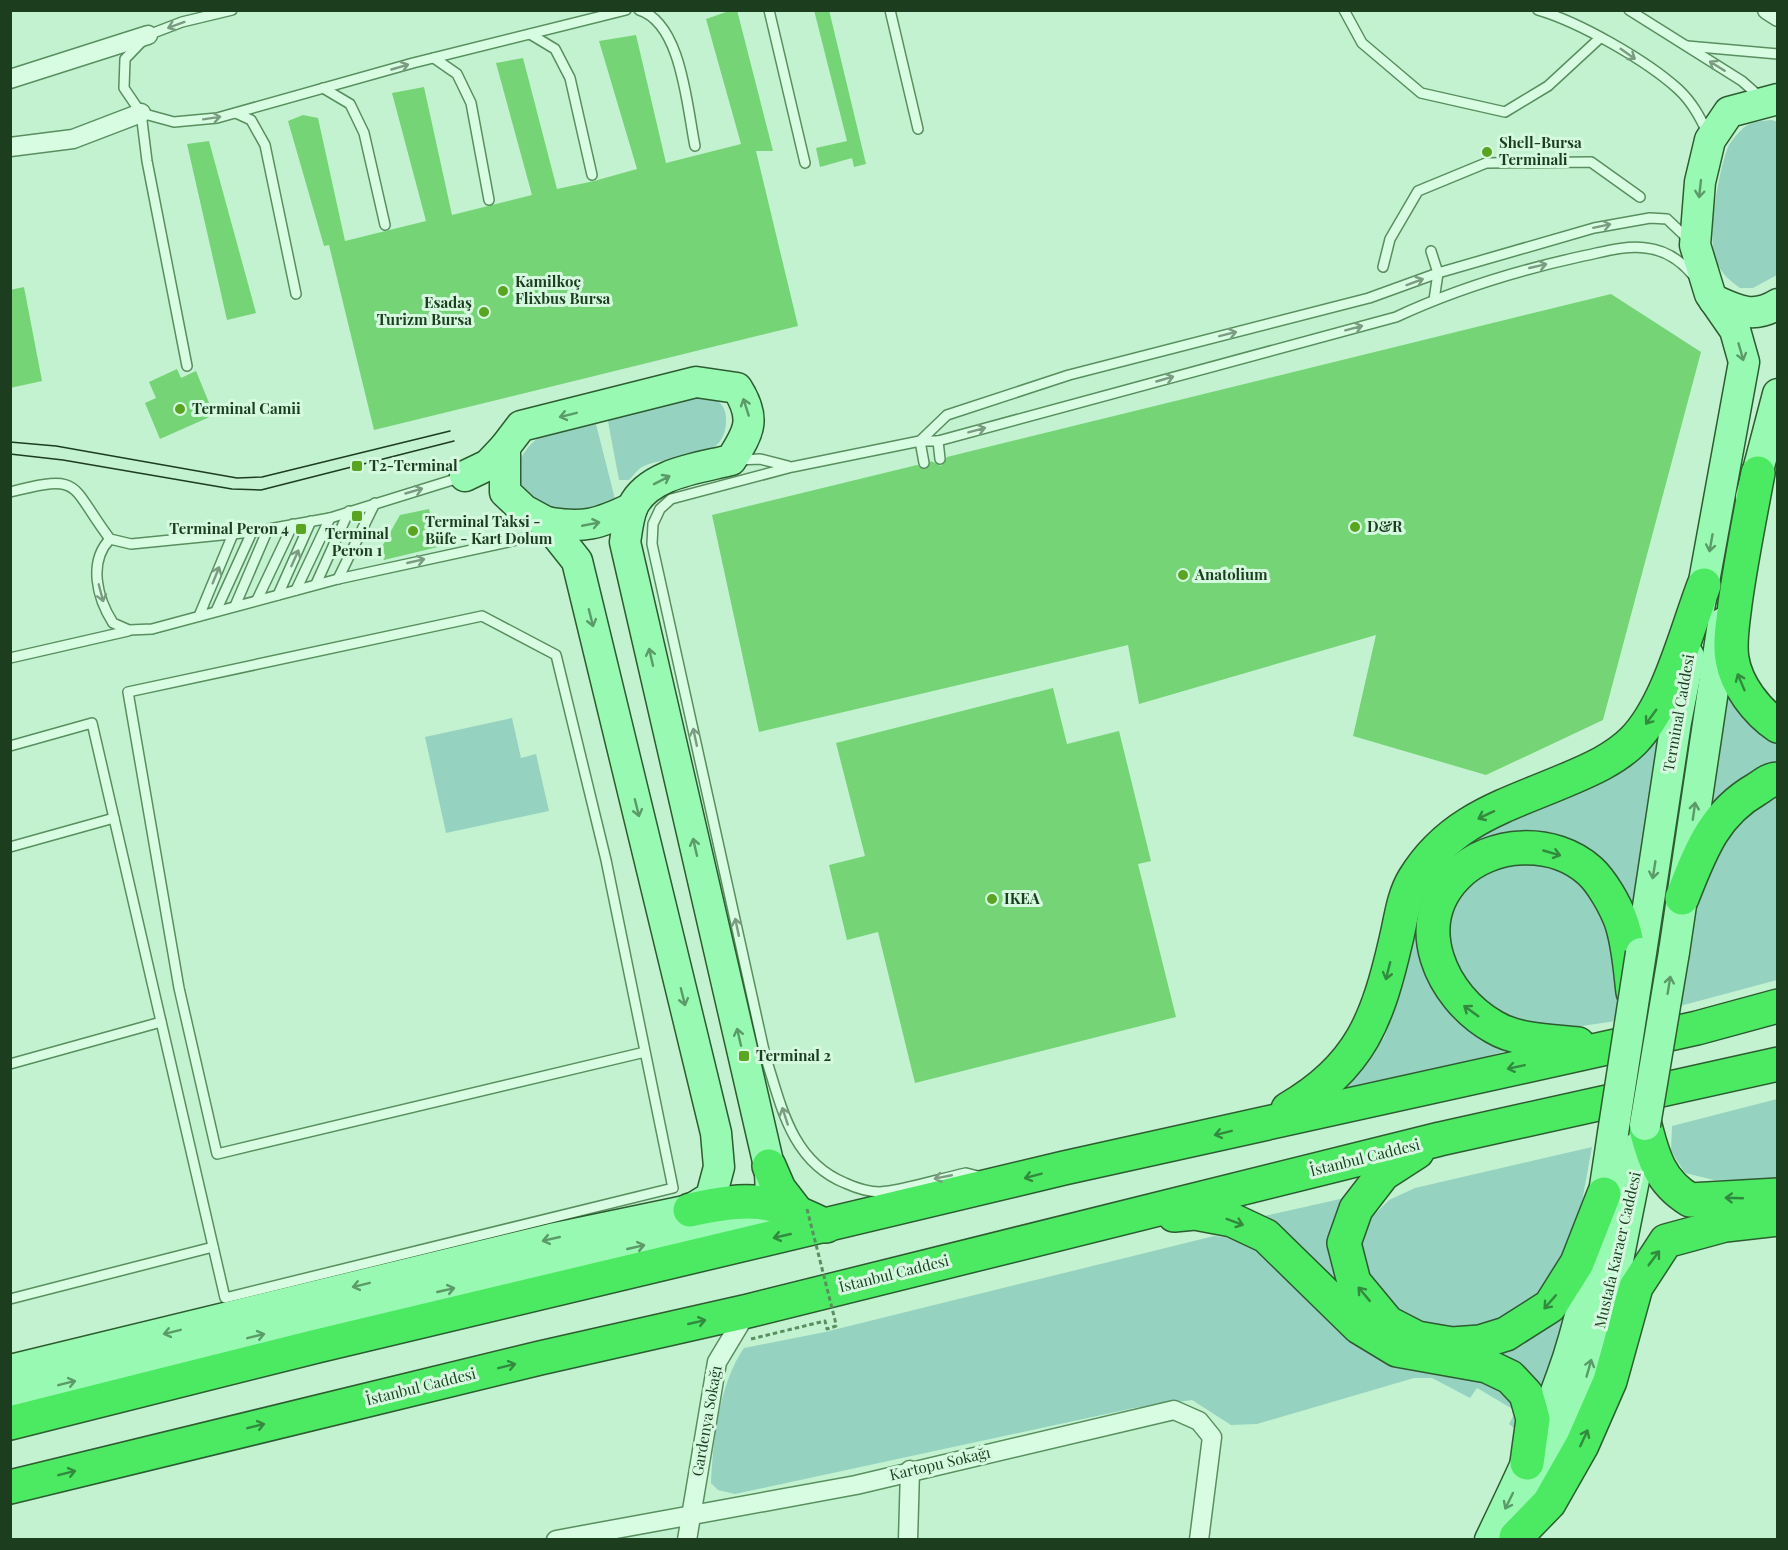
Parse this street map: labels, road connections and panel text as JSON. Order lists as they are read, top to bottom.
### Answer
{
  "streets": {
    "highway": ["İstanbul Caddesi"],
    "main road": ["Terminal Caddesi", "Mustafa Karaer Caddesi"],
    "street": ["Gardenya Sokağı", "Kartopu Sokağı"]
  },
  "crossings": [
    ["Terminal Caddesi", "Mustafa Karaer Caddesi"],
    ["İstanbul Caddesi", "Gardenya Sokağı"],
    ["Gardenya Sokağı", "Kartopu Sokağı"]
  ],
  "places": {
    "other": [
      "Shell-Bursa Terminali",
      "Kamilkoç Flixbus Bursa",
      "Esadaş Turizm Bursa",
      "Terminal Camii",
      "D&R",
      "Terminal Taksi - Büfe - Kart Dolum",
      "Anatolium",
      "IKEA"
    ],
    "transit": [
      "T2-Terminal",
      "Terminal Peron 1",
      "Terminal Peron 4",
      "Terminal 2"
    ]
  }
}
